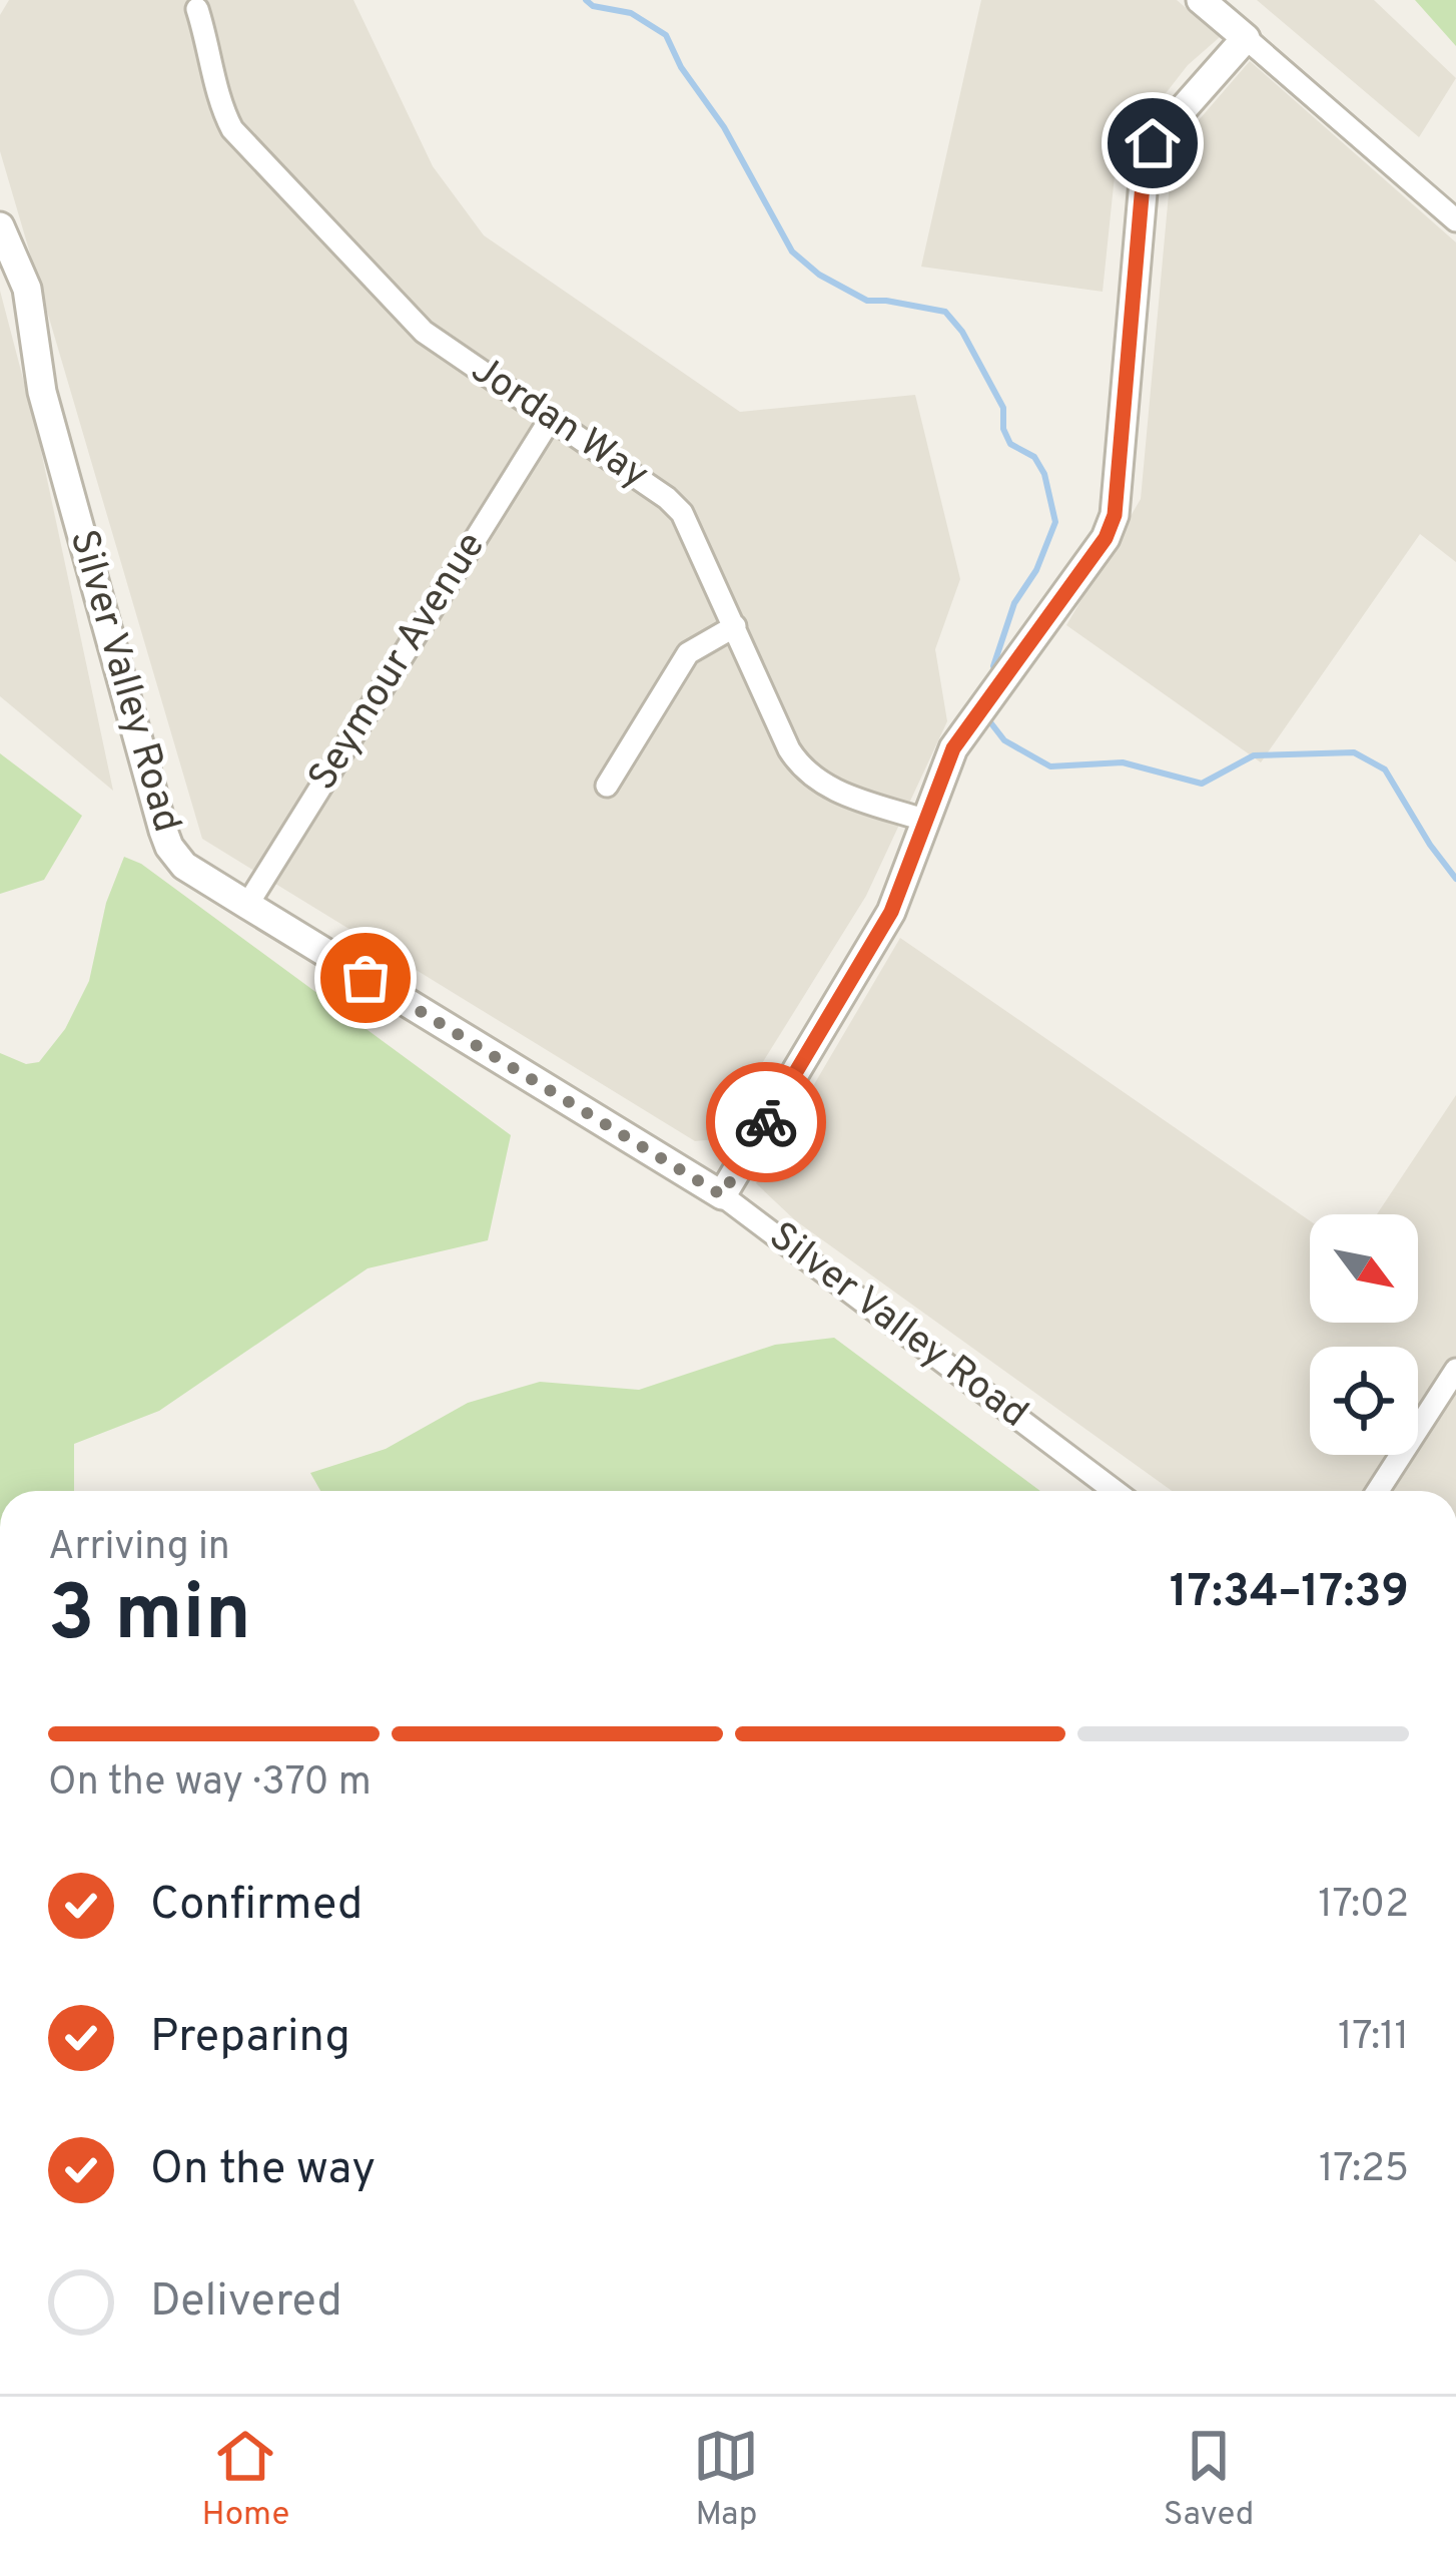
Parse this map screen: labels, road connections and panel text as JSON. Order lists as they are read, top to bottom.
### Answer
{
  "streets": {
    "street": ["Jordan Way", "Seymour Avenue", "Silver Valley Road"]
  },
  "crossings": [
    ["Jordan Way", "Seymour Avenue"],
    ["Seymour Avenue", "Silver Valley Road"]
  ],
  "north": "bottom right",
  "page": {
    "heading": ["3 min", "Arriving in", "17:34–17:39"],
    "bar": "On the way · 370 m",
    "list": [
      ["Confirmed", "17:02"],
      ["Preparing", "17:11"],
      ["On the way", "17:25"],
      "Delivered"
    ],
    "tabs": ["Home", "Map", "Saved"]
  }
}
